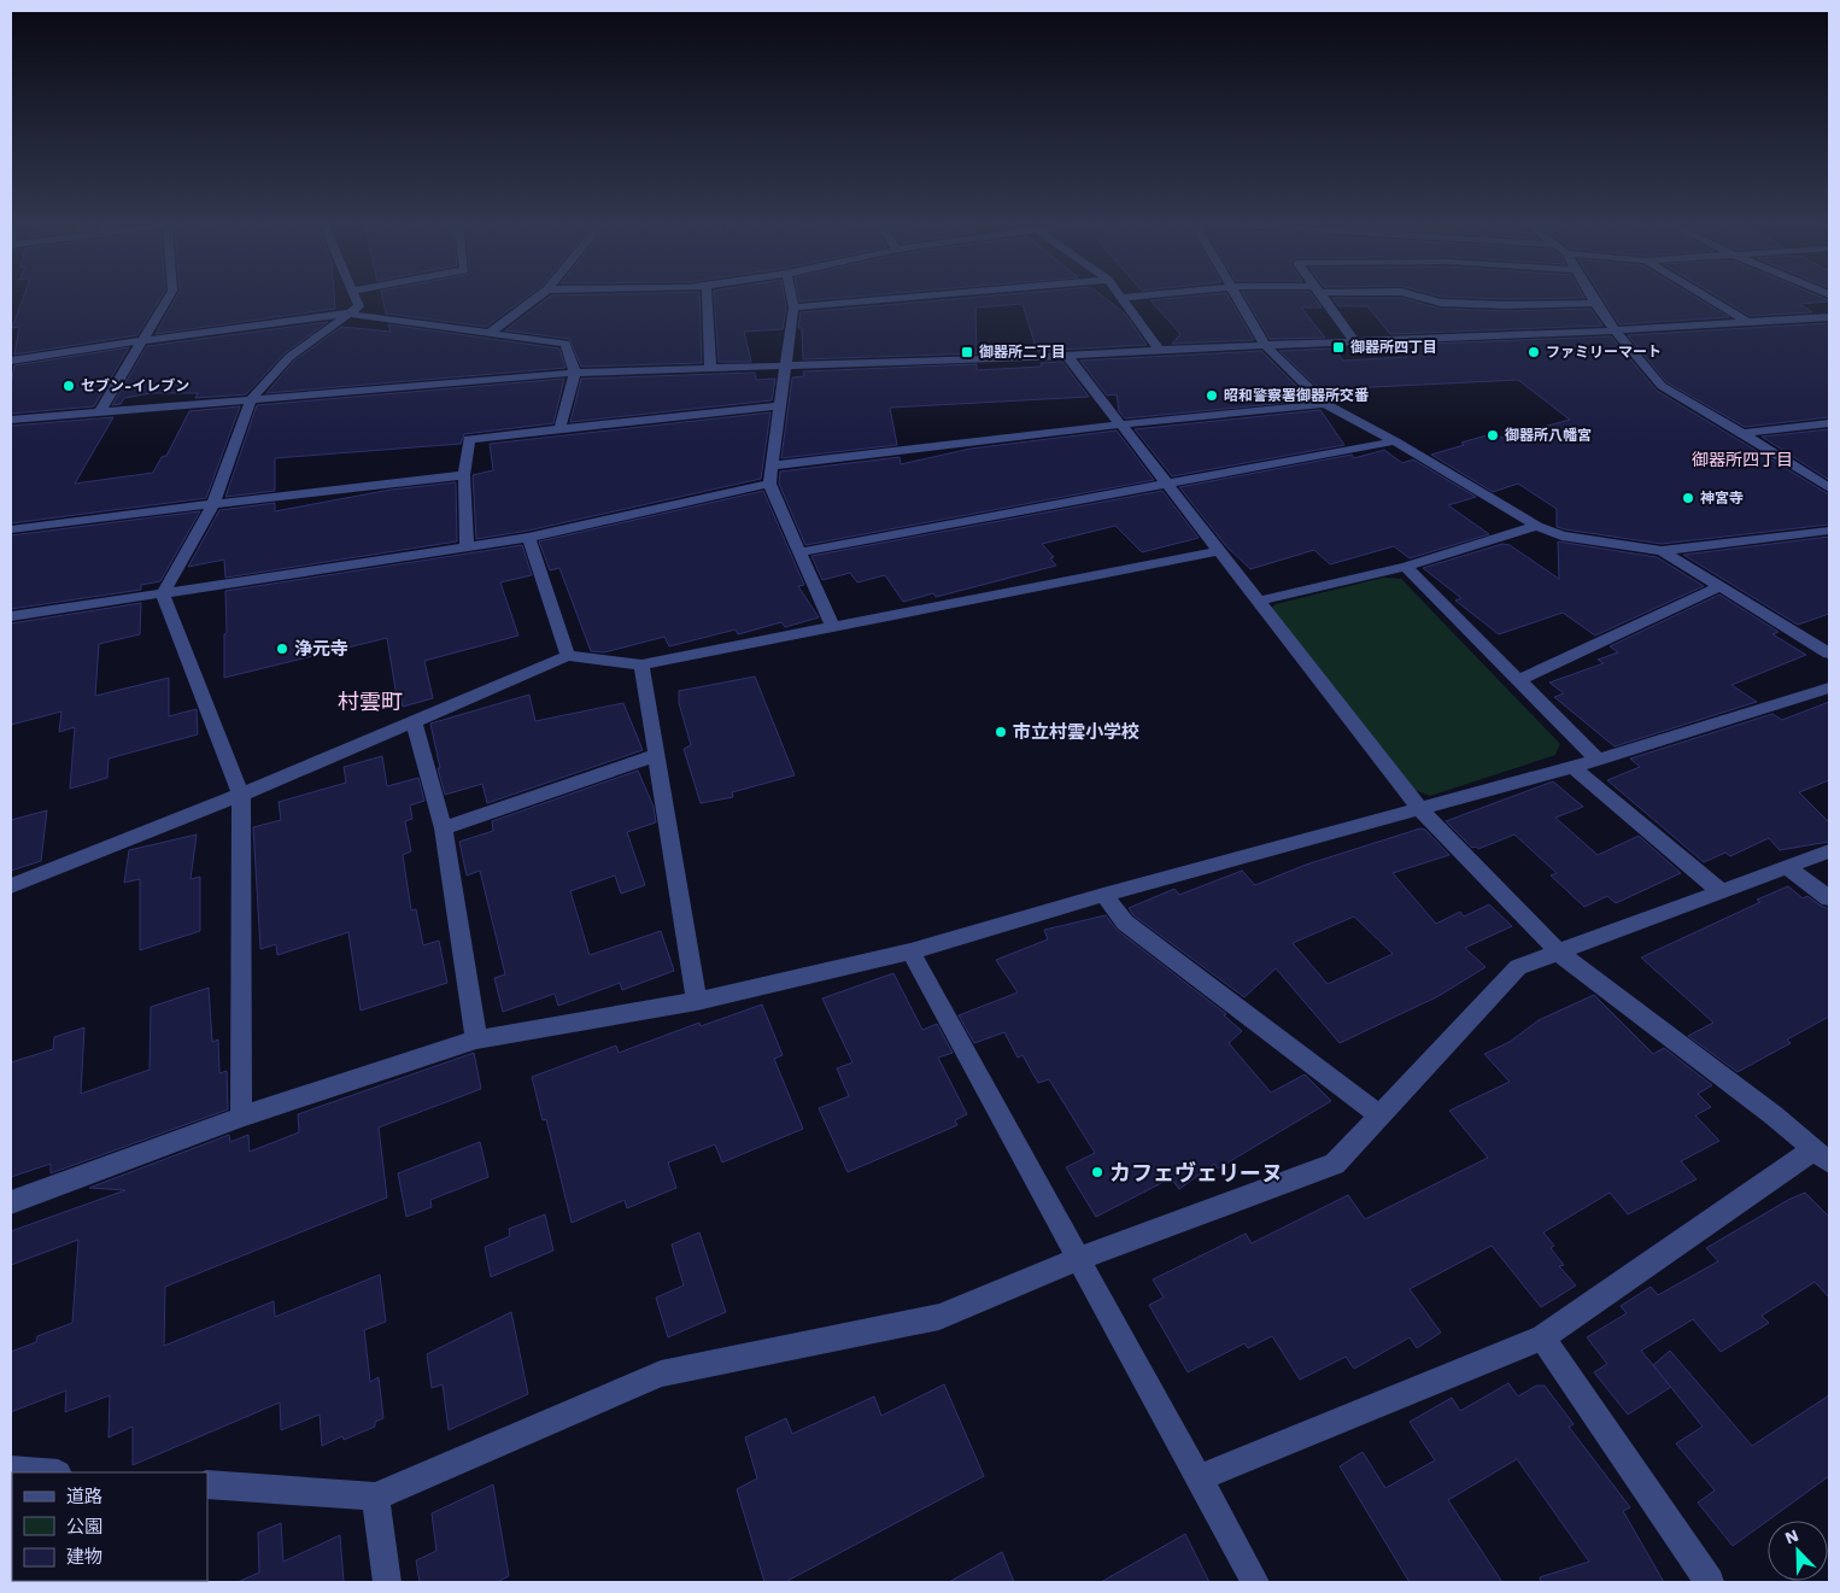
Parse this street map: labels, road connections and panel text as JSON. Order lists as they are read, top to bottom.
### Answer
{
  "districts": ["御器所四丁目", "村雲町"],
  "places": {
    "transit": ["御器所四丁目", "御器所二丁目"],
    "other": [
      "ファミリーマート",
      "セブン-イレブン",
      "昭和警察署御器所交番",
      "御器所八幡宮",
      "神宮寺",
      "浄元寺",
      "市立村雲小学校",
      "カフェヴェリーヌ"
    ]
  },
  "legend": ["道路", "公園", "建物"],
  "north": "top left"
}
